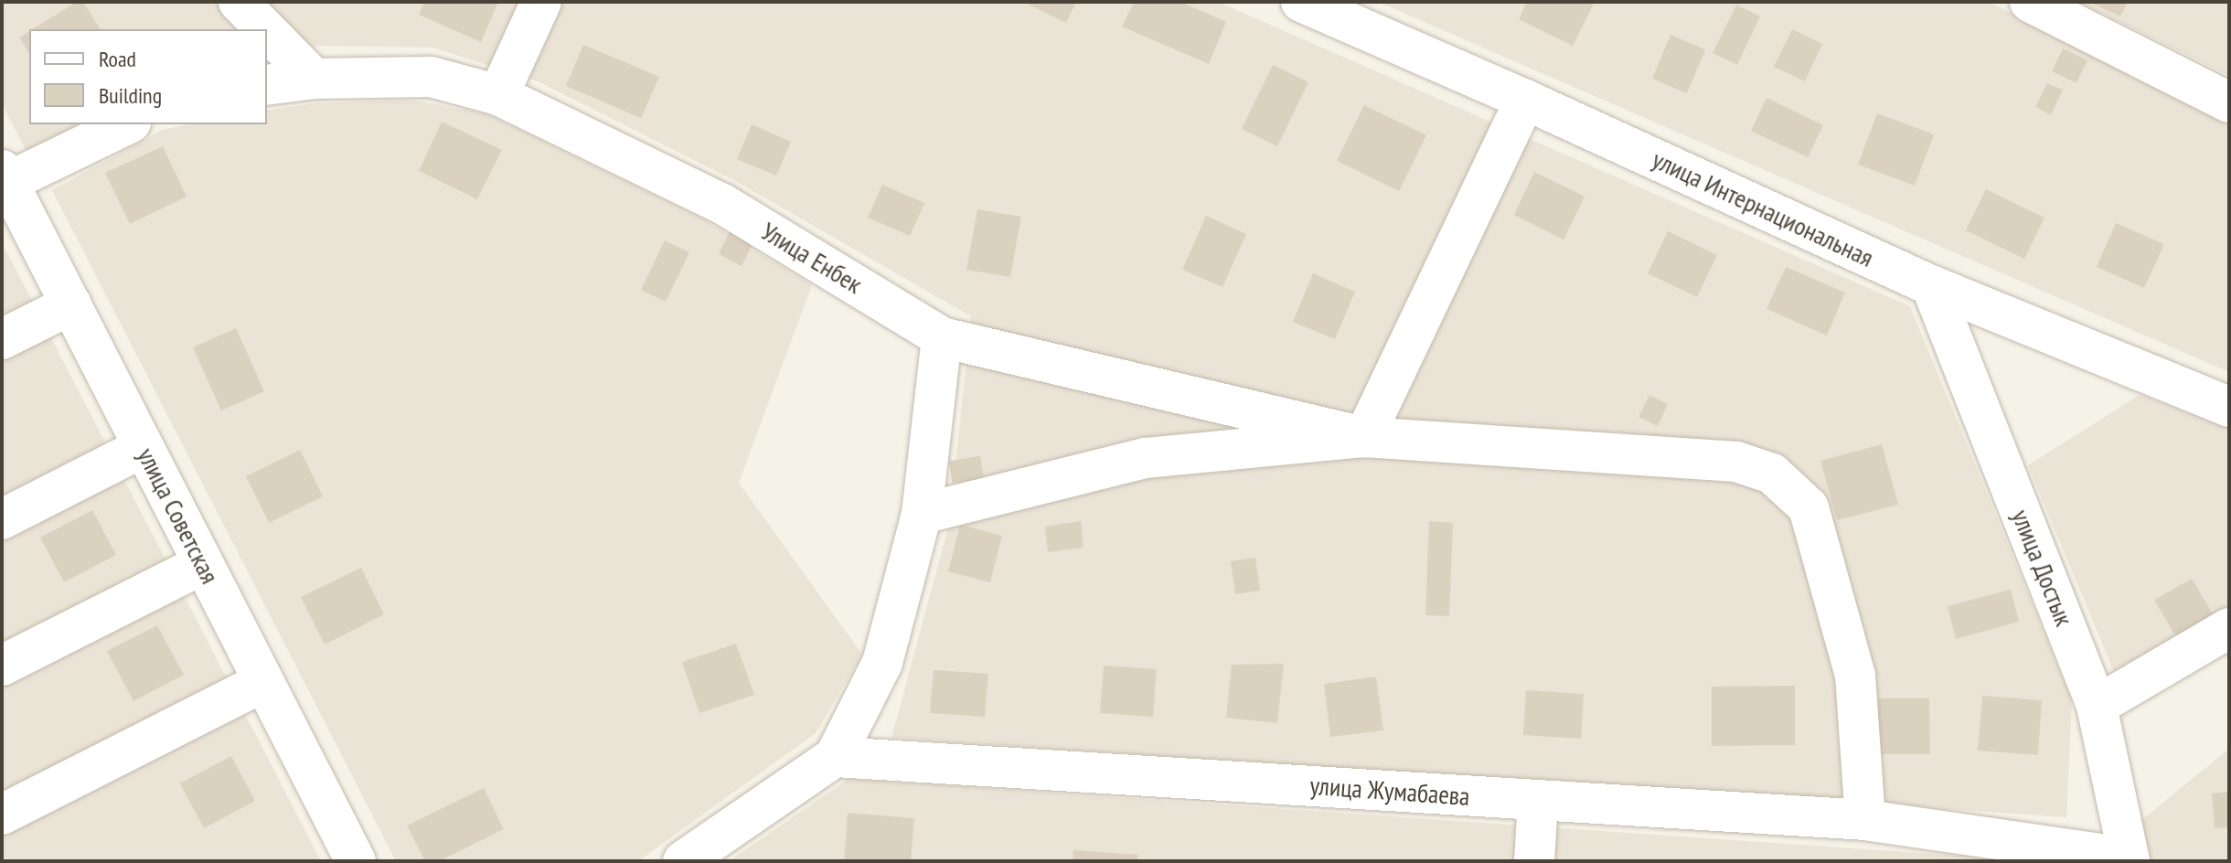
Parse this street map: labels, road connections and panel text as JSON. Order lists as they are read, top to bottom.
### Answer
{
  "streets": {
    "street": [
      "улица Интернациональная",
      "Улица Енбек",
      "улица Советская",
      "улица Достык",
      "улица Жумабаева"
    ]
  },
  "crossings": [
    ["улица Интернациональная", "улица Достык"],
    ["улица Достык", "улица Жумабаева"]
  ],
  "legend": ["Road", "Building"]
}
